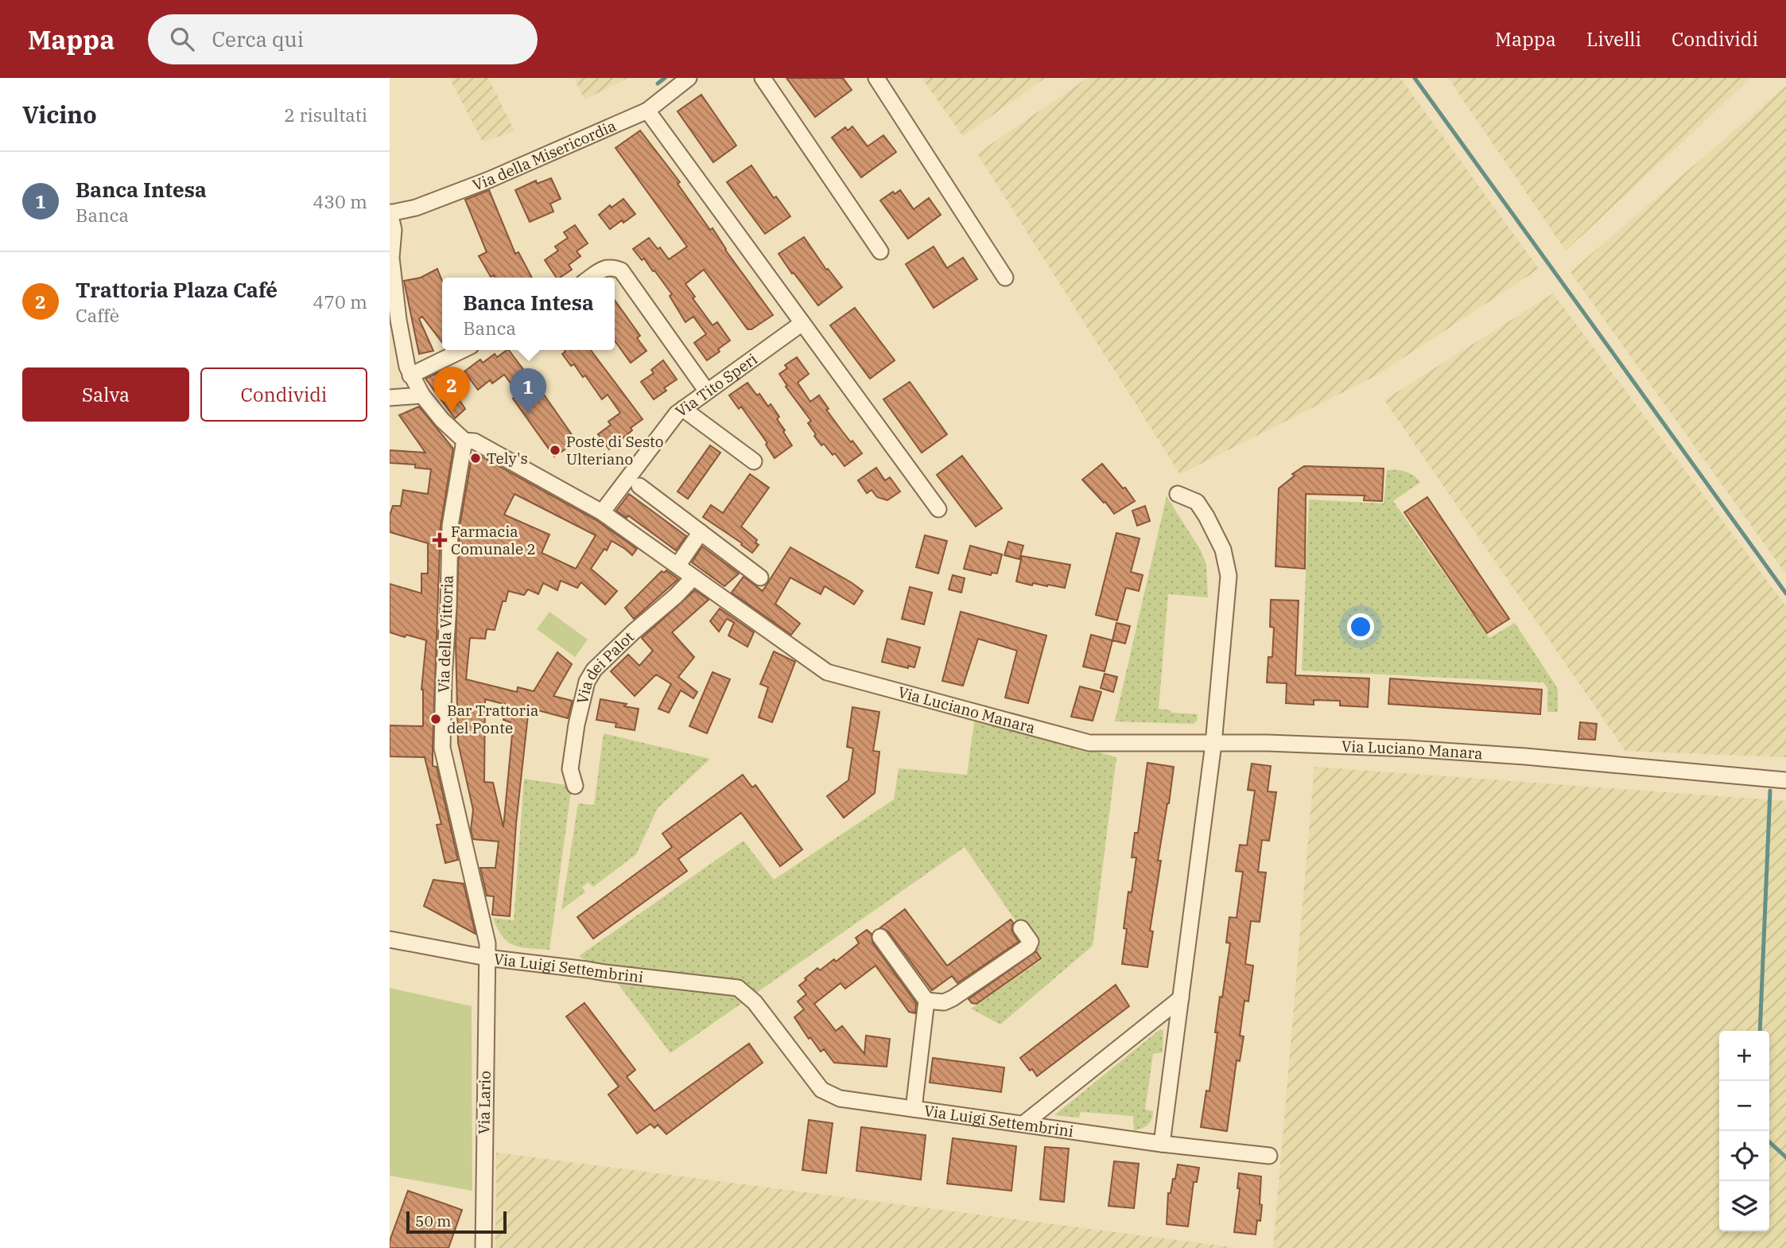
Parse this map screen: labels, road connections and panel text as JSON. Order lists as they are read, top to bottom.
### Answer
{
  "streets": {
    "street": [
      "Via della Misericordia",
      "Via Tito Speri",
      "Via della Vittoria",
      "Via dei Palot",
      "Via Luciano Manara",
      "Via Luigi Settembrini",
      "Via Lario"
    ]
  },
  "crossings": [
    ["Via della Misericordia", "Via Luciano Manara"],
    ["Via Tito Speri", "Via Luciano Manara"],
    ["Via della Vittoria", "Via Luciano Manara"],
    ["Via della Vittoria", "Via Luigi Settembrini"],
    ["Via della Vittoria", "Via Lario"],
    ["Via dei Palot", "Via Luciano Manara"],
    ["Via Luigi Settembrini", "Via Lario"]
  ],
  "places": {
    "other": ["Poste di Sesto Ulteriano", "Tely's", "Bar Trattoria del Ponte"],
    "health": ["Farmacia Comunale 2"]
  },
  "scale_bar": "50 m",
  "page": {
    "header": "Mappa",
    "search": "Cerca qui",
    "nav": ["Mappa", "Livelli", "Condividi"],
    "heading": ["Vicino", "2 risultati"],
    "list": [
      {
        "mark": "1",
        "name": "Banca Intesa",
        "note": "Banca",
        "value": "430 m"
      },
      {
        "mark": "2",
        "name": "Trattoria Plaza Café",
        "note": "Caffè",
        "value": "470 m"
      }
    ],
    "popup": ["Banca Intesa", "Banca"],
    "buttons": ["Salva", "Condividi"],
    "pins": ["2", "1"],
    "map_buttons": ["+", "−"],
    "scale": "50 m"
  }
}
